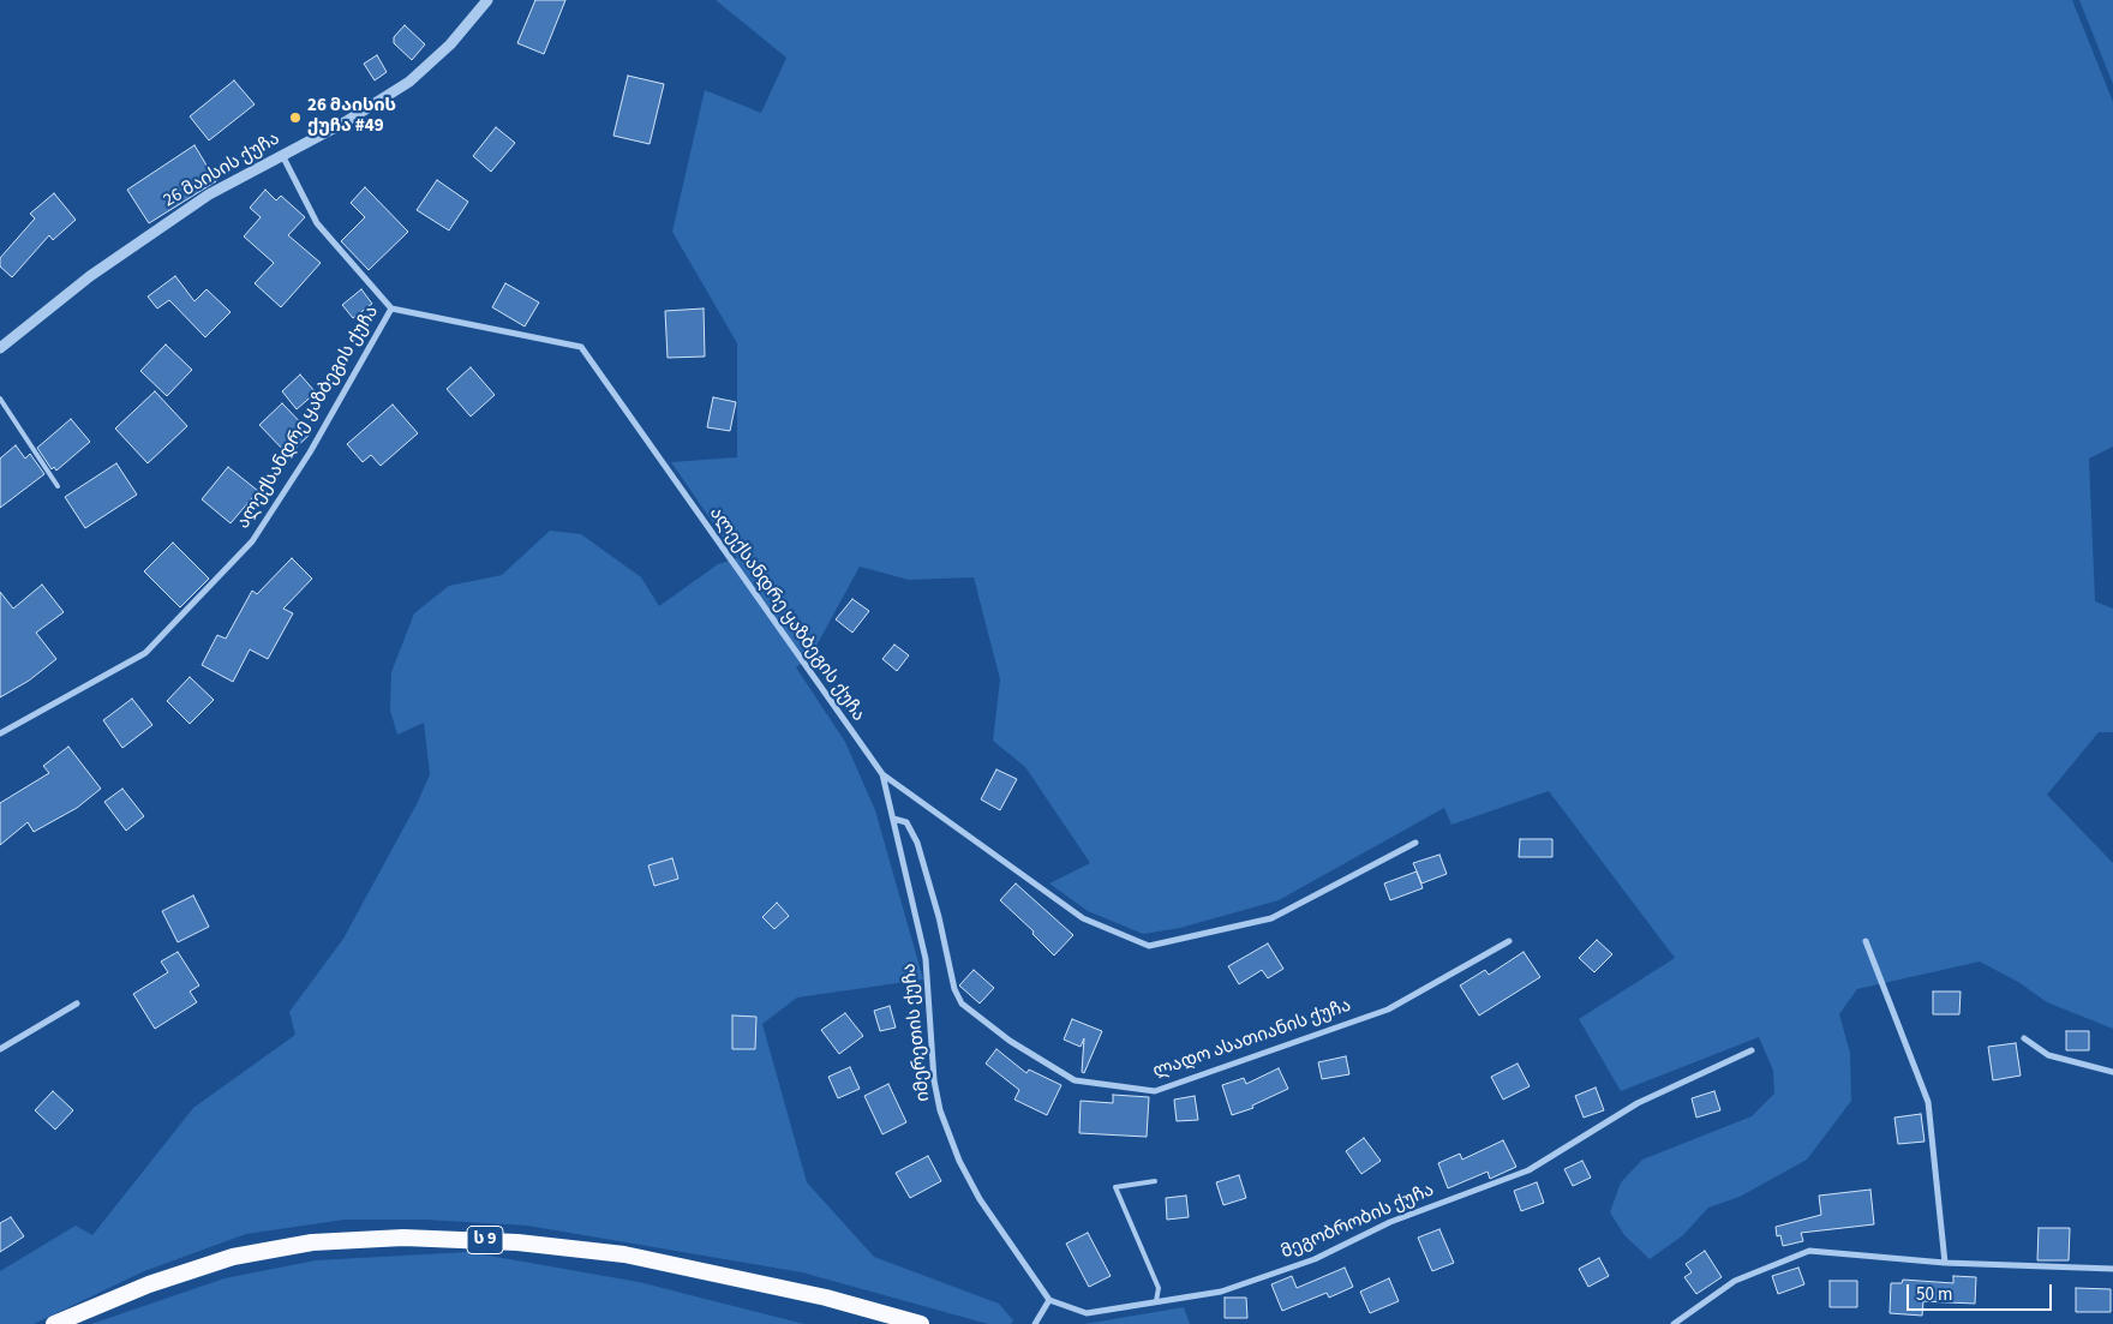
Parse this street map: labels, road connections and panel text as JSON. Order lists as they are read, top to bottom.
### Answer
{
  "streets": {
    "highway": ["ს 9"],
    "street": [
      "26 მაისის ქუჩა",
      "ალექსანდრე ყაზბეგის ქუჩა",
      "იმერეთის ქუჩა",
      "ლადო ასათიანის ქუჩა",
      "მეგობრობის ქუჩა"
    ]
  },
  "crossings": [
    ["ალექსანდრე ყაზბეგის ქუჩა", "იმერეთის ქუჩა"],
    ["იმერეთის ქუჩა", "ლადო ასათიანის ქუჩა"],
    ["იმერეთის ქუჩა", "მეგობრობის ქუჩა"]
  ],
  "places": ["26 მაისის ქუჩა #49"],
  "scale_bar": "50 m"
}
